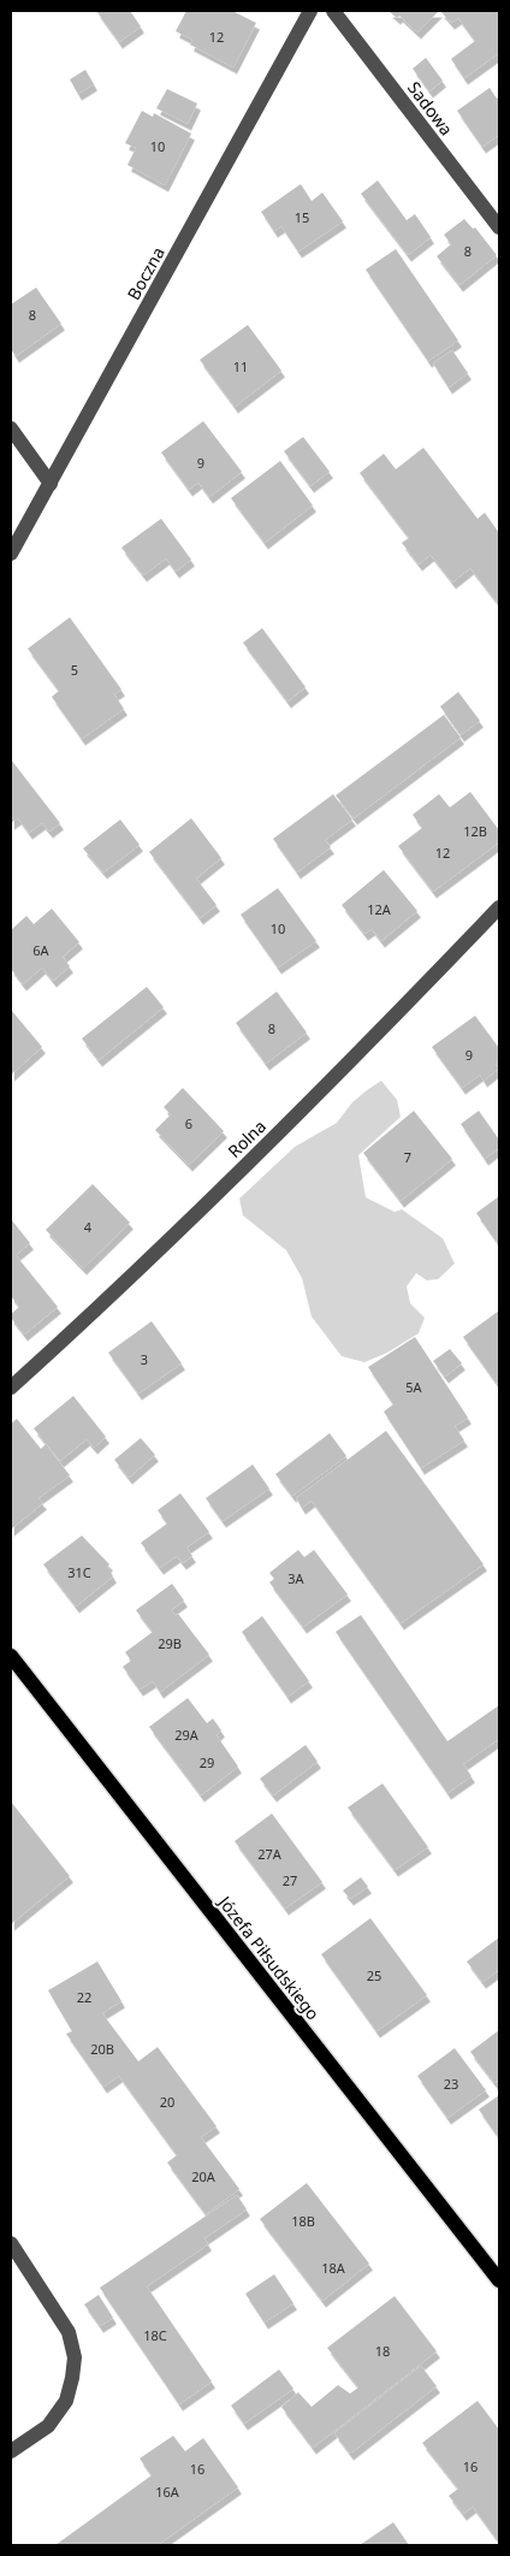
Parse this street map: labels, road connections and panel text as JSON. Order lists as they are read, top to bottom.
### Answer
{
  "streets": {
    "main road": ["Józefa Piłsudskiego"],
    "street": ["Sadowa", "Boczna", "Rolna"]
  },
  "house_numbers": [
    "12",
    "10",
    "15",
    "8",
    "8",
    "11",
    "9",
    "5",
    "12B",
    "12",
    "12A",
    "10",
    "6A",
    "8",
    "9",
    "6",
    "7",
    "4",
    "3",
    "5A",
    "31C",
    "3A",
    "29B",
    "29A",
    "29",
    "27A",
    "27",
    "25",
    "22",
    "20B",
    "23",
    "20",
    "20A",
    "18B",
    "18A",
    "18C",
    "18",
    "16",
    "16",
    "16A"
  ]
}
